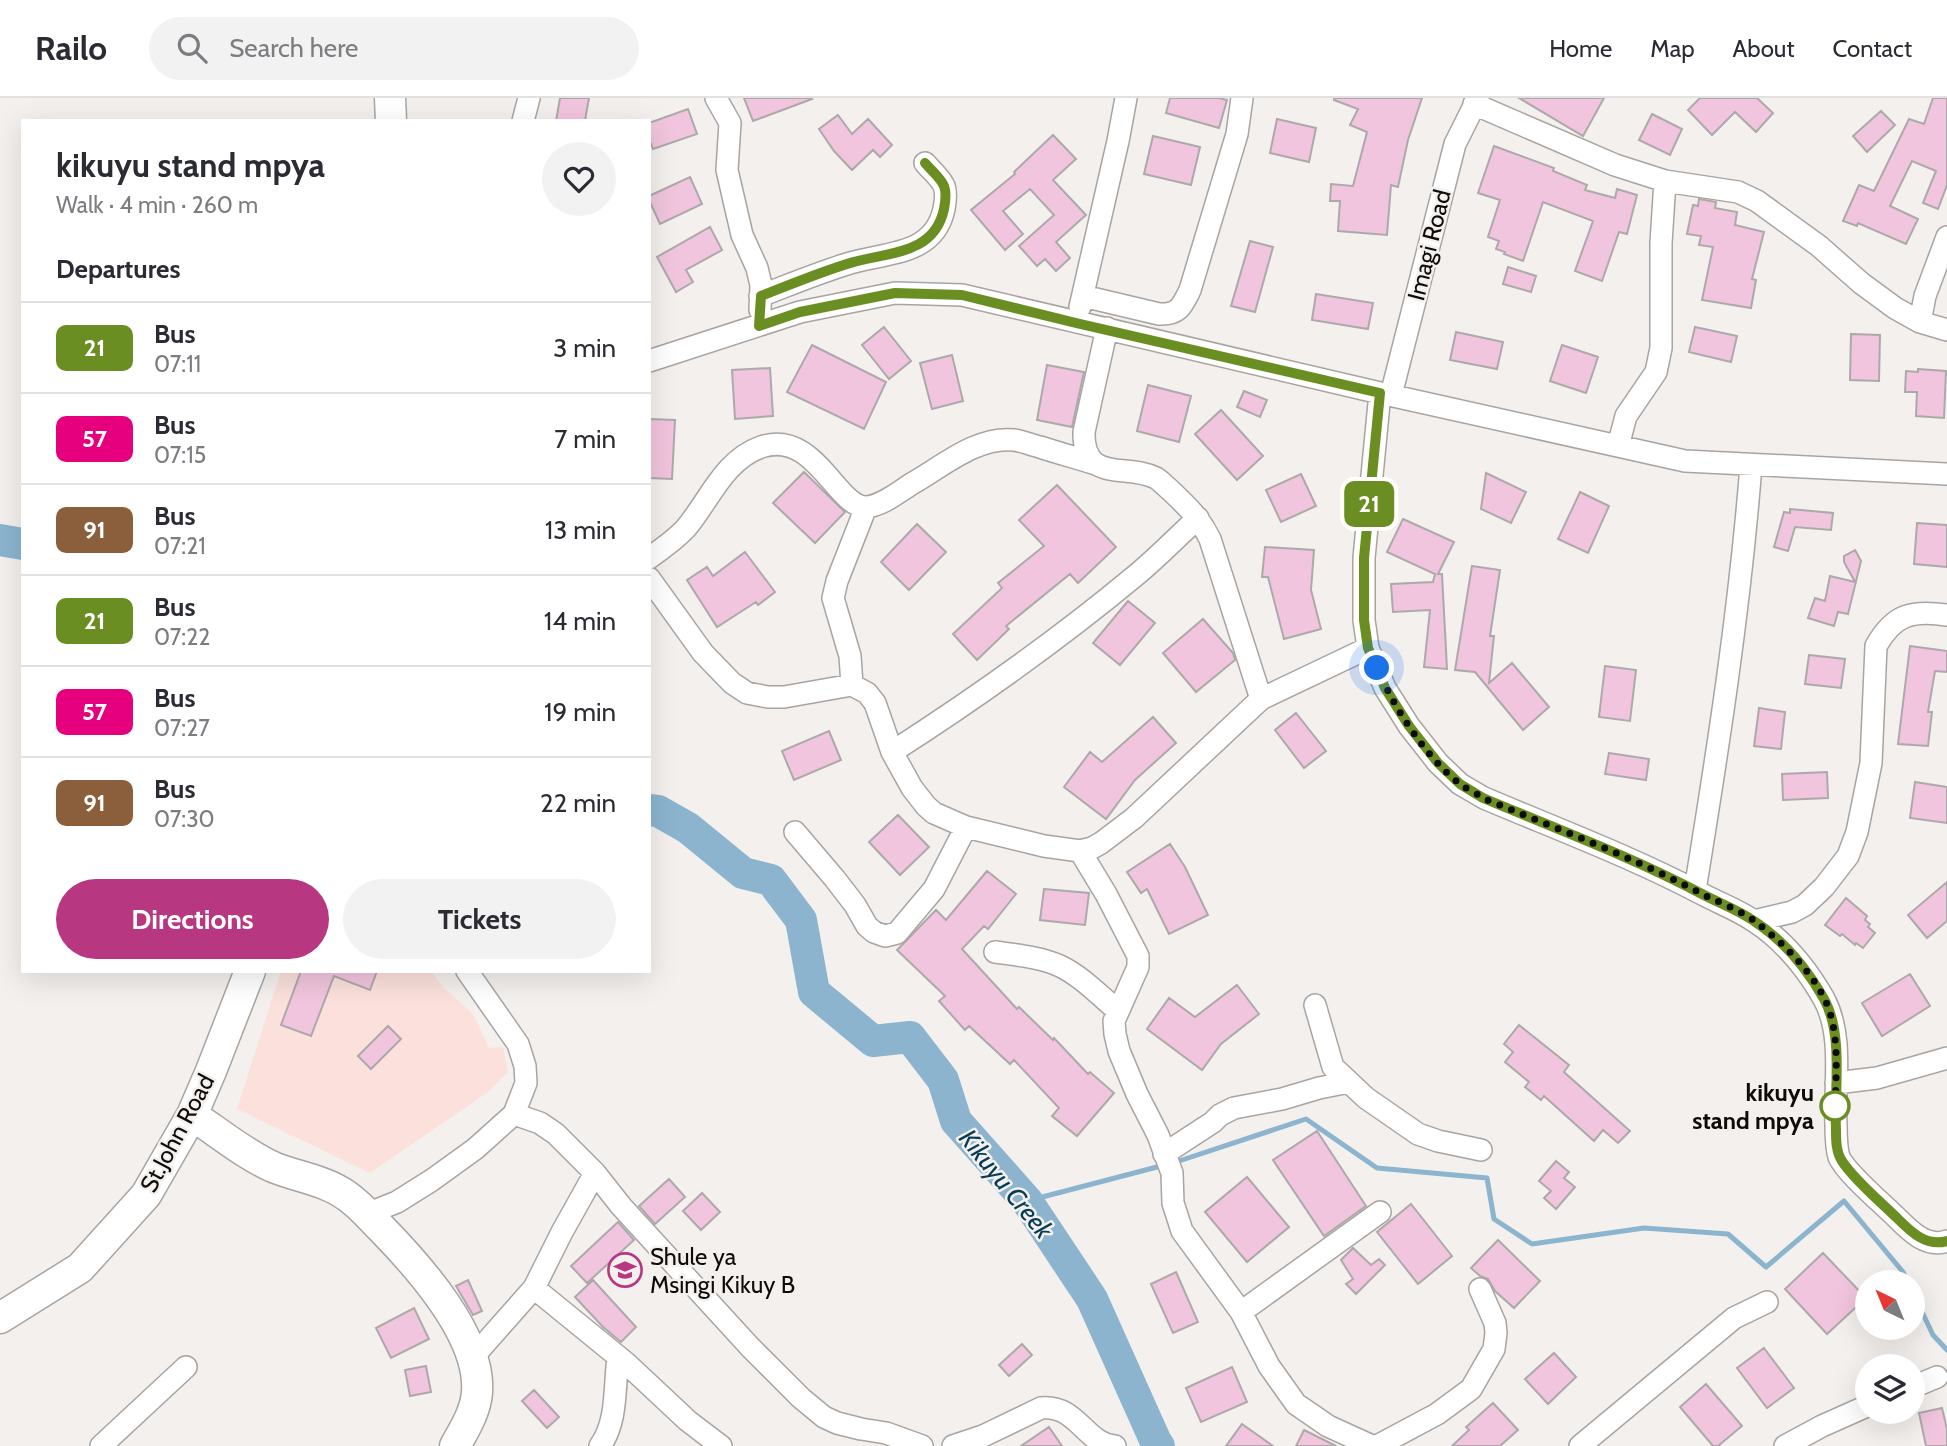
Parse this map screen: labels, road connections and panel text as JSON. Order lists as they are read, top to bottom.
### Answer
{
  "streets": {
    "street": ["Imagi Road", "St.John Road"]
  },
  "water": ["Kikuyu Creek"],
  "places": {
    "other": ["kikuyu stand mpya"],
    "school or university": ["Shule ya Msingi Kikuy B"]
  },
  "lines": ["bus line 21"],
  "north": "top left",
  "page": {
    "header": "Railo",
    "search": "Search here",
    "nav": [
      "Home",
      "Map",
      "About",
      "Contact"
    ],
    "on_map": "21",
    "heading": [
      ["kikuyu stand mpya", "Walk · 4 min · 260 m"],
      "Departures"
    ],
    "list": [
      {
        "mark": "21",
        "name": "Bus",
        "note": "07:11",
        "value": "3 min"
      },
      {
        "mark": "57",
        "name": "Bus",
        "note": "07:15",
        "value": "7 min"
      },
      {
        "mark": "91",
        "name": "Bus",
        "note": "07:21",
        "value": "13 min"
      },
      {
        "mark": "21",
        "name": "Bus",
        "note": "07:22",
        "value": "14 min"
      },
      {
        "mark": "57",
        "name": "Bus",
        "note": "07:27",
        "value": "19 min"
      },
      {
        "mark": "91",
        "name": "Bus",
        "note": "07:30",
        "value": "22 min"
      }
    ],
    "buttons": ["Directions", "Tickets"]
  }
}
